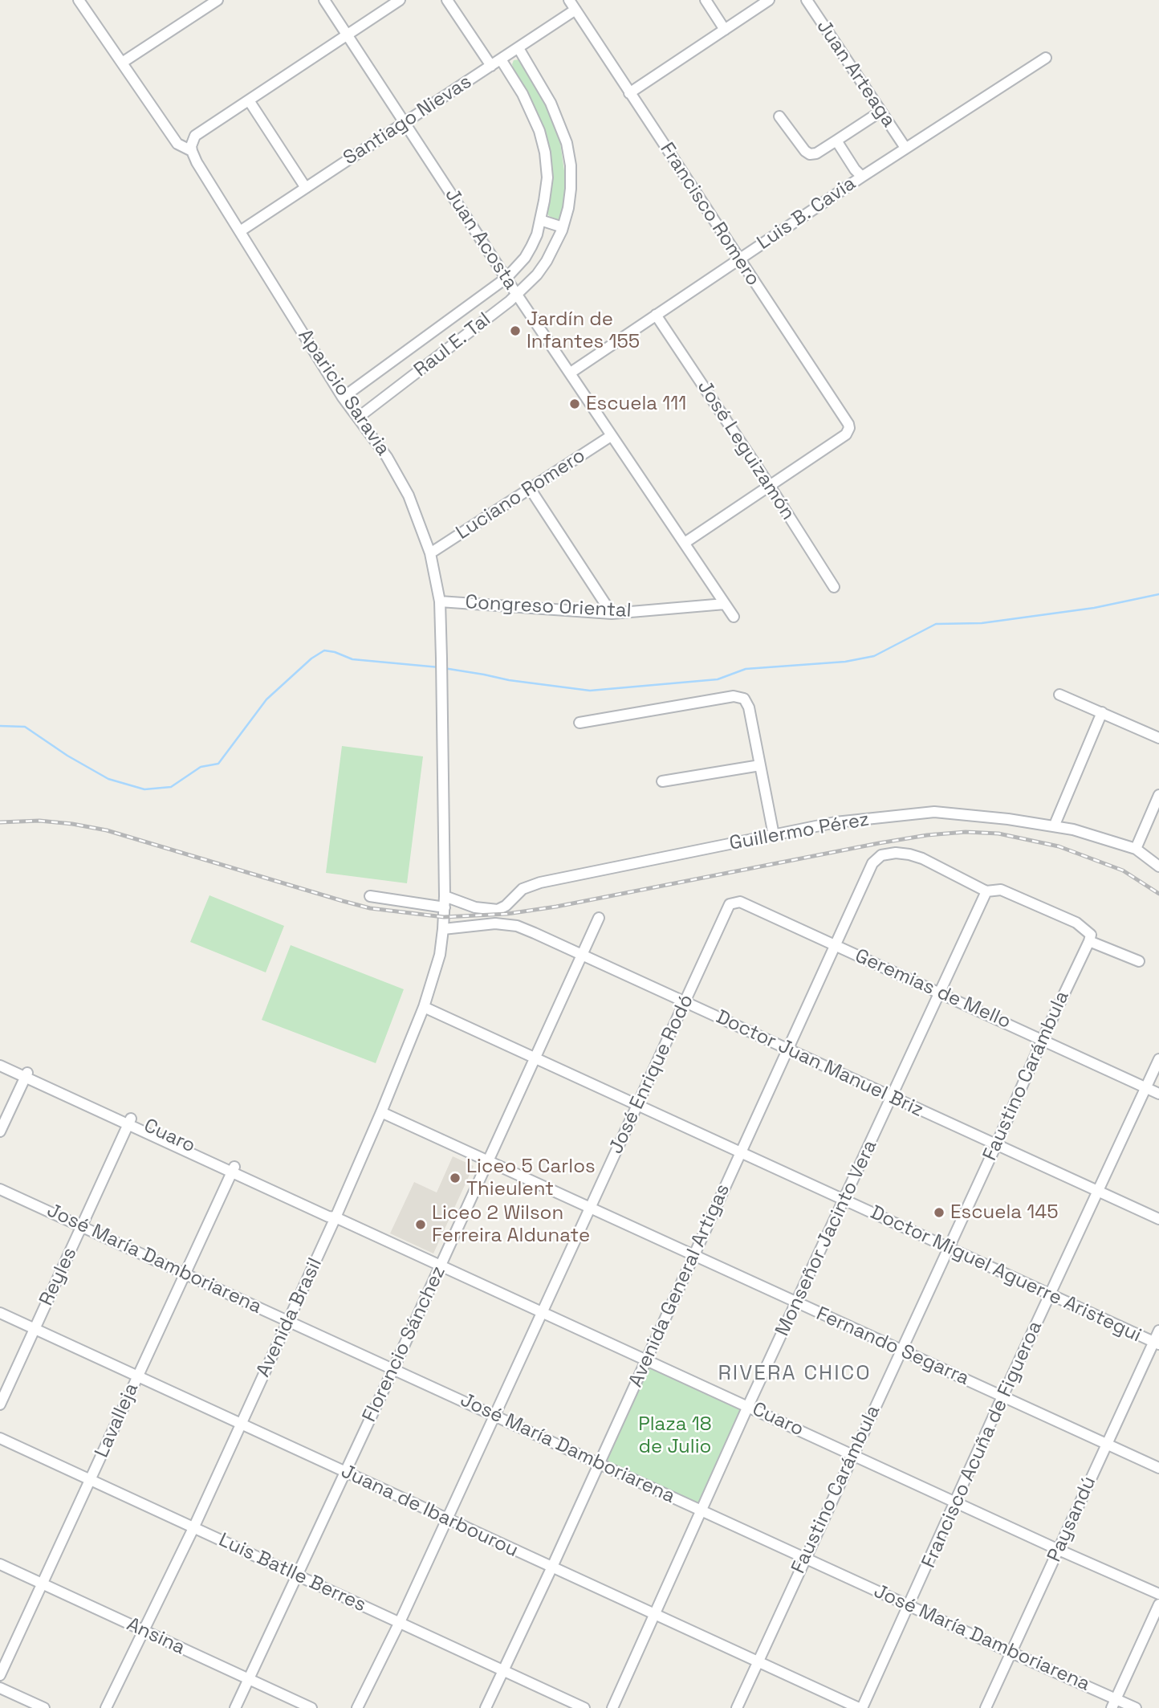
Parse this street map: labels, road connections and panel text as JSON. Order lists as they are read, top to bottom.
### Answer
{
  "streets": {
    "street": [
      "Juan Arteaga",
      "Santiago Nievas",
      "Luis B. Cavia",
      "Francisco Romero",
      "Juan Acosta",
      "Raul E. Tal",
      "Aparicio Saravia",
      "José Leguizamón",
      "Luciano Romero",
      "Congreso Oriental",
      "Guillermo Pérez",
      "Geremias de Mello",
      "Doctor Juan Manuel Briz",
      "José Enrique Rodó",
      "Faustino Carámbula",
      "Cuaro",
      "Monseñor Jacinto Vera",
      "José María Damboriarena",
      "Doctor Miguel Aguerre Aristegui",
      "Reyles",
      "Avenida General Artigas",
      "Avenida Brasil",
      "Florencio Sánchez",
      "Fernando Segarra",
      "Lavalleja",
      "Francisco Acuña de Figueroa",
      "Juana de Ibarbourou",
      "Paysandú",
      "Luis Batlle Berres",
      "Ansina"
    ]
  },
  "crossings": [
    ["Juan Arteaga", "Luis B. Cavia"],
    ["Santiago Nievas", "Francisco Romero"],
    ["Santiago Nievas", "Juan Acosta"],
    ["Santiago Nievas", "Raul E. Tal"],
    ["Santiago Nievas", "Aparicio Saravia"],
    ["Luis B. Cavia", "Francisco Romero"],
    ["Luis B. Cavia", "Juan Acosta"],
    ["Luis B. Cavia", "José Leguizamón"],
    ["Francisco Romero", "José Leguizamón"],
    ["Juan Acosta", "Raul E. Tal"],
    ["Juan Acosta", "Luciano Romero"],
    ["Juan Acosta", "Congreso Oriental"],
    ["Raul E. Tal", "Aparicio Saravia"],
    ["Aparicio Saravia", "Luciano Romero"],
    ["Aparicio Saravia", "Congreso Oriental"],
    ["Aparicio Saravia", "Guillermo Pérez"],
    ["Aparicio Saravia", "Avenida Brasil"],
    ["Geremias de Mello", "José Enrique Rodó"],
    ["Geremias de Mello", "Faustino Carámbula"],
    ["Geremias de Mello", "Monseñor Jacinto Vera"],
    ["Geremias de Mello", "Avenida General Artigas"],
    ["Geremias de Mello", "Francisco Acuña de Figueroa"],
    ["Doctor Juan Manuel Briz", "José Enrique Rodó"],
    ["Doctor Juan Manuel Briz", "Faustino Carámbula"],
    ["Doctor Juan Manuel Briz", "Monseñor Jacinto Vera"],
    ["Doctor Juan Manuel Briz", "Avenida General Artigas"],
    ["Doctor Juan Manuel Briz", "Avenida Brasil"],
    ["Doctor Juan Manuel Briz", "Florencio Sánchez"],
    ["Doctor Juan Manuel Briz", "Francisco Acuña de Figueroa"],
    ["José Enrique Rodó", "Cuaro"],
    ["José Enrique Rodó", "José María Damboriarena"],
    ["José Enrique Rodó", "Doctor Miguel Aguerre Aristegui"],
    ["José Enrique Rodó", "Fernando Segarra"],
    ["José Enrique Rodó", "Juana de Ibarbourou"],
    ["José Enrique Rodó", "Luis Batlle Berres"],
    ["Faustino Carámbula", "Cuaro"],
    ["Faustino Carámbula", "José María Damboriarena"],
    ["Faustino Carámbula", "Doctor Miguel Aguerre Aristegui"],
    ["Faustino Carámbula", "Fernando Segarra"],
    ["Faustino Carámbula", "Juana de Ibarbourou"],
    ["Cuaro", "Monseñor Jacinto Vera"],
    ["Cuaro", "Reyles"],
    ["Cuaro", "Avenida General Artigas"],
    ["Cuaro", "Avenida Brasil"],
    ["Cuaro", "Florencio Sánchez"],
    ["Cuaro", "Lavalleja"],
    ["Cuaro", "Francisco Acuña de Figueroa"],
    ["Cuaro", "Paysandú"],
    ["Monseñor Jacinto Vera", "José María Damboriarena"],
    ["Monseñor Jacinto Vera", "Doctor Miguel Aguerre Aristegui"],
    ["Monseñor Jacinto Vera", "Avenida General Artigas"],
    ["Monseñor Jacinto Vera", "Fernando Segarra"],
    ["Monseñor Jacinto Vera", "Juana de Ibarbourou"],
    ["José María Damboriarena", "Reyles"],
    ["José María Damboriarena", "Avenida General Artigas"],
    ["José María Damboriarena", "Avenida Brasil"],
    ["José María Damboriarena", "Florencio Sánchez"],
    ["José María Damboriarena", "Lavalleja"],
    ["José María Damboriarena", "Francisco Acuña de Figueroa"],
    ["José María Damboriarena", "Paysandú"],
    ["Doctor Miguel Aguerre Aristegui", "Avenida General Artigas"],
    ["Doctor Miguel Aguerre Aristegui", "Avenida Brasil"],
    ["Doctor Miguel Aguerre Aristegui", "Florencio Sánchez"],
    ["Doctor Miguel Aguerre Aristegui", "Francisco Acuña de Figueroa"],
    ["Doctor Miguel Aguerre Aristegui", "Paysandú"],
    ["Reyles", "Juana de Ibarbourou"],
    ["Avenida General Artigas", "Fernando Segarra"],
    ["Avenida General Artigas", "Juana de Ibarbourou"],
    ["Avenida General Artigas", "Luis Batlle Berres"],
    ["Avenida Brasil", "Fernando Segarra"],
    ["Avenida Brasil", "Juana de Ibarbourou"],
    ["Avenida Brasil", "Luis Batlle Berres"],
    ["Avenida Brasil", "Ansina"],
    ["Florencio Sánchez", "Fernando Segarra"],
    ["Florencio Sánchez", "Juana de Ibarbourou"],
    ["Florencio Sánchez", "Luis Batlle Berres"],
    ["Florencio Sánchez", "Ansina"],
    ["Fernando Segarra", "Francisco Acuña de Figueroa"],
    ["Fernando Segarra", "Paysandú"],
    ["Lavalleja", "Juana de Ibarbourou"],
    ["Lavalleja", "Luis Batlle Berres"],
    ["Lavalleja", "Ansina"],
    ["Francisco Acuña de Figueroa", "Juana de Ibarbourou"]
  ],
  "districts": ["RIVERA CHICO"],
  "parks": ["Plaza 18 de Julio"],
  "places": [
    "Jardín de Infantes 155",
    "Escuela 111",
    "Liceo 5 Carlos Thieulent",
    "Escuela 145",
    "Liceo 2 Wilson Ferreira Aldunate"
  ]
}
